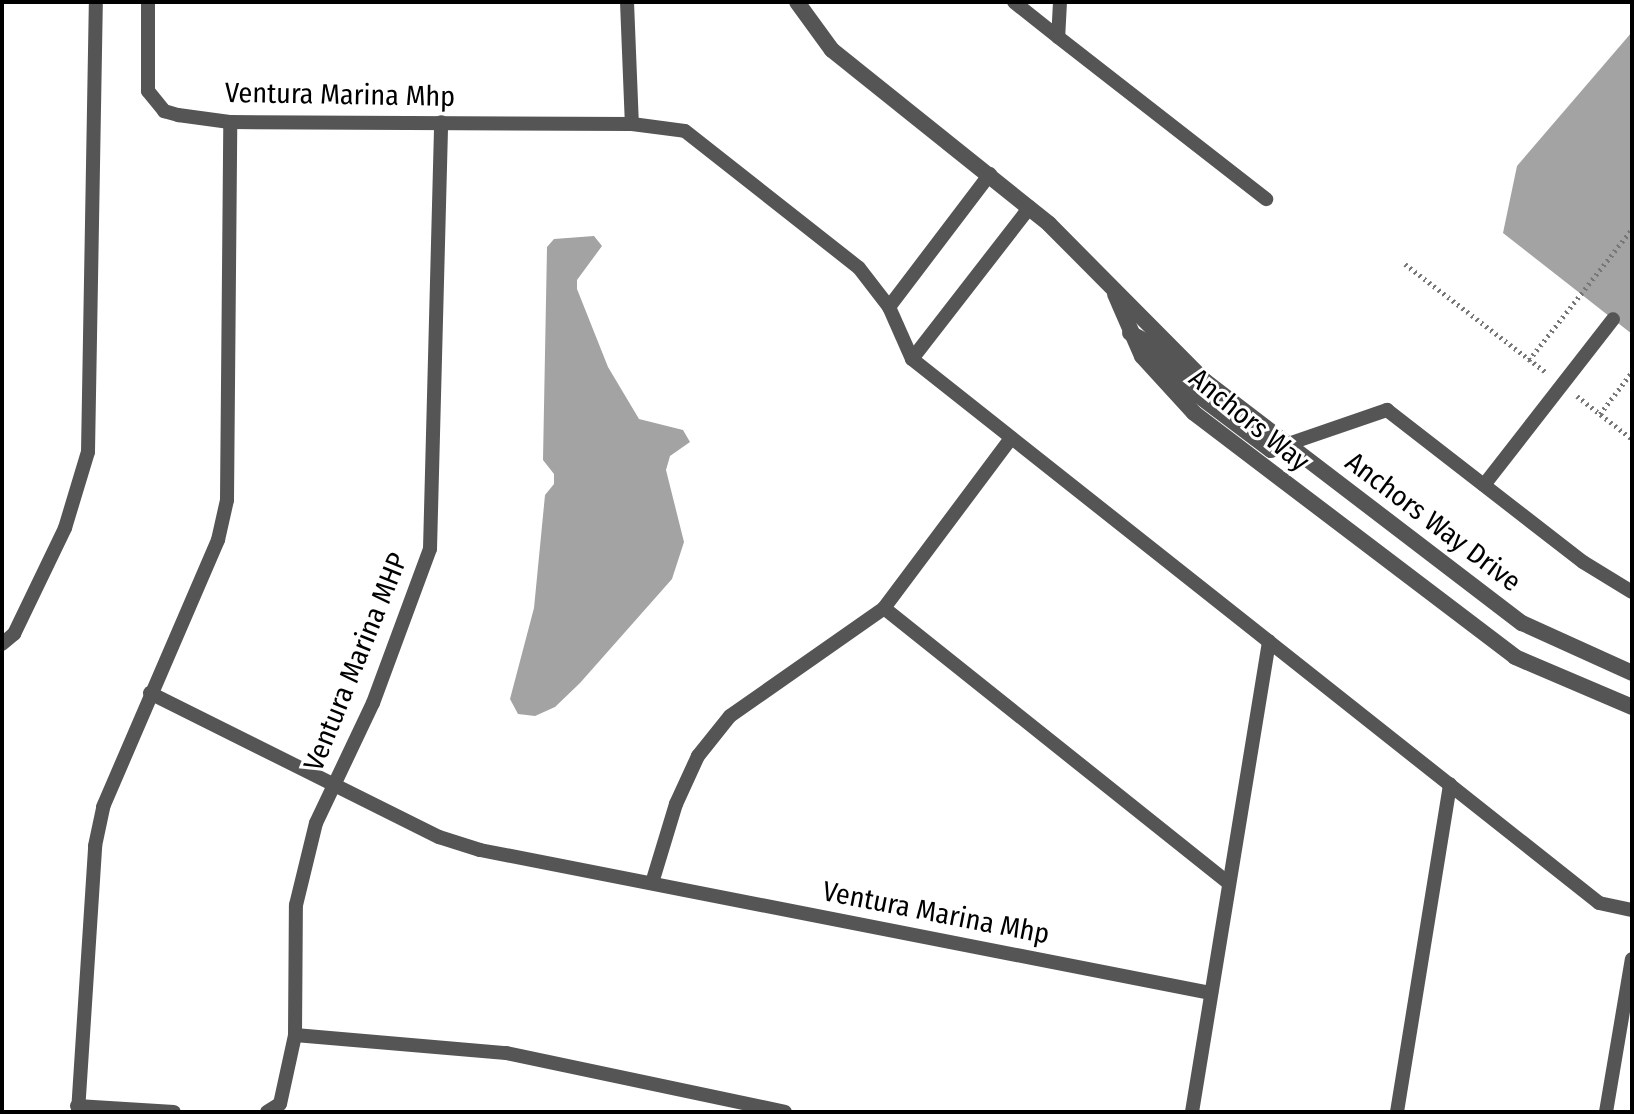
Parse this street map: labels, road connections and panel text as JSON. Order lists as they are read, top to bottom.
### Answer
{
  "streets": {
    "street": ["Anchors Way", "Anchors Way Drive"],
    "lane": ["Ventura Marina Mhp", "Ventura Marina MHP"]
  },
  "crossings": [
    ["Ventura Marina Mhp", "Ventura Marina MHP"],
    ["Anchors Way", "Anchors Way Drive"]
  ]
}
